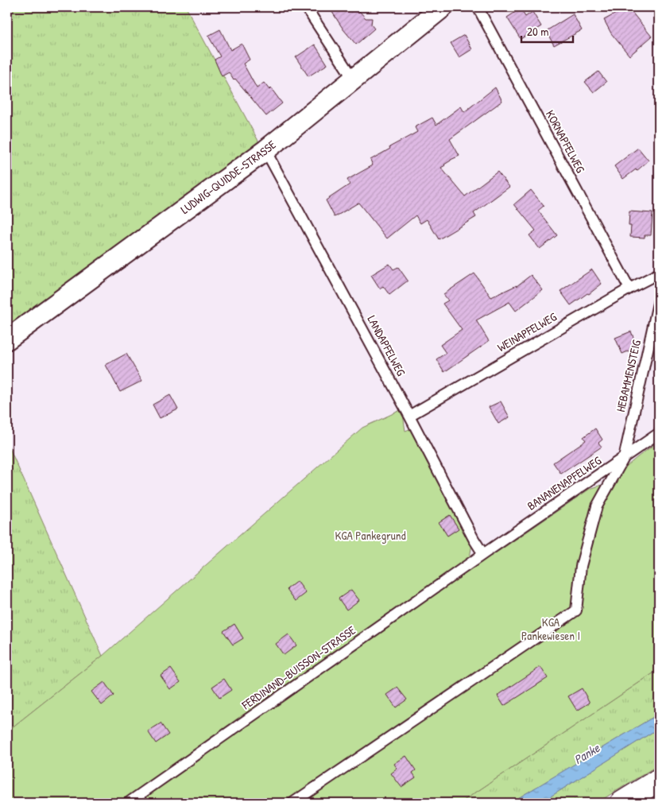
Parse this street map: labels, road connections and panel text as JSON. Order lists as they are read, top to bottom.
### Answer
{
  "streets": {
    "street": ["LUDWIG-QUIDDE-STRASSE"],
    "lane": [
      "KORNAPFELWEG",
      "WEINAPFELWEG",
      "LANDAPFELWEG",
      "HEBAMMENSTEIG",
      "BANANENAPFELWEG",
      "FERDINAND-BUISSON-STRASSE"
    ]
  },
  "crossings": [
    ["KORNAPFELWEG", "WEINAPFELWEG"],
    ["LUDWIG-QUIDDE-STRASSE", "LANDAPFELWEG"],
    ["WEINAPFELWEG", "LANDAPFELWEG"],
    ["LANDAPFELWEG", "BANANENAPFELWEG"],
    ["LANDAPFELWEG", "FERDINAND-BUISSON-STRASSE"],
    ["HEBAMMENSTEIG", "BANANENAPFELWEG"],
    ["BANANENAPFELWEG", "FERDINAND-BUISSON-STRASSE"]
  ],
  "water": ["Panke"],
  "parks": ["KGA Pankegrund", "KGA Pankewiesen I"],
  "scale_bar": "20 m"
}
